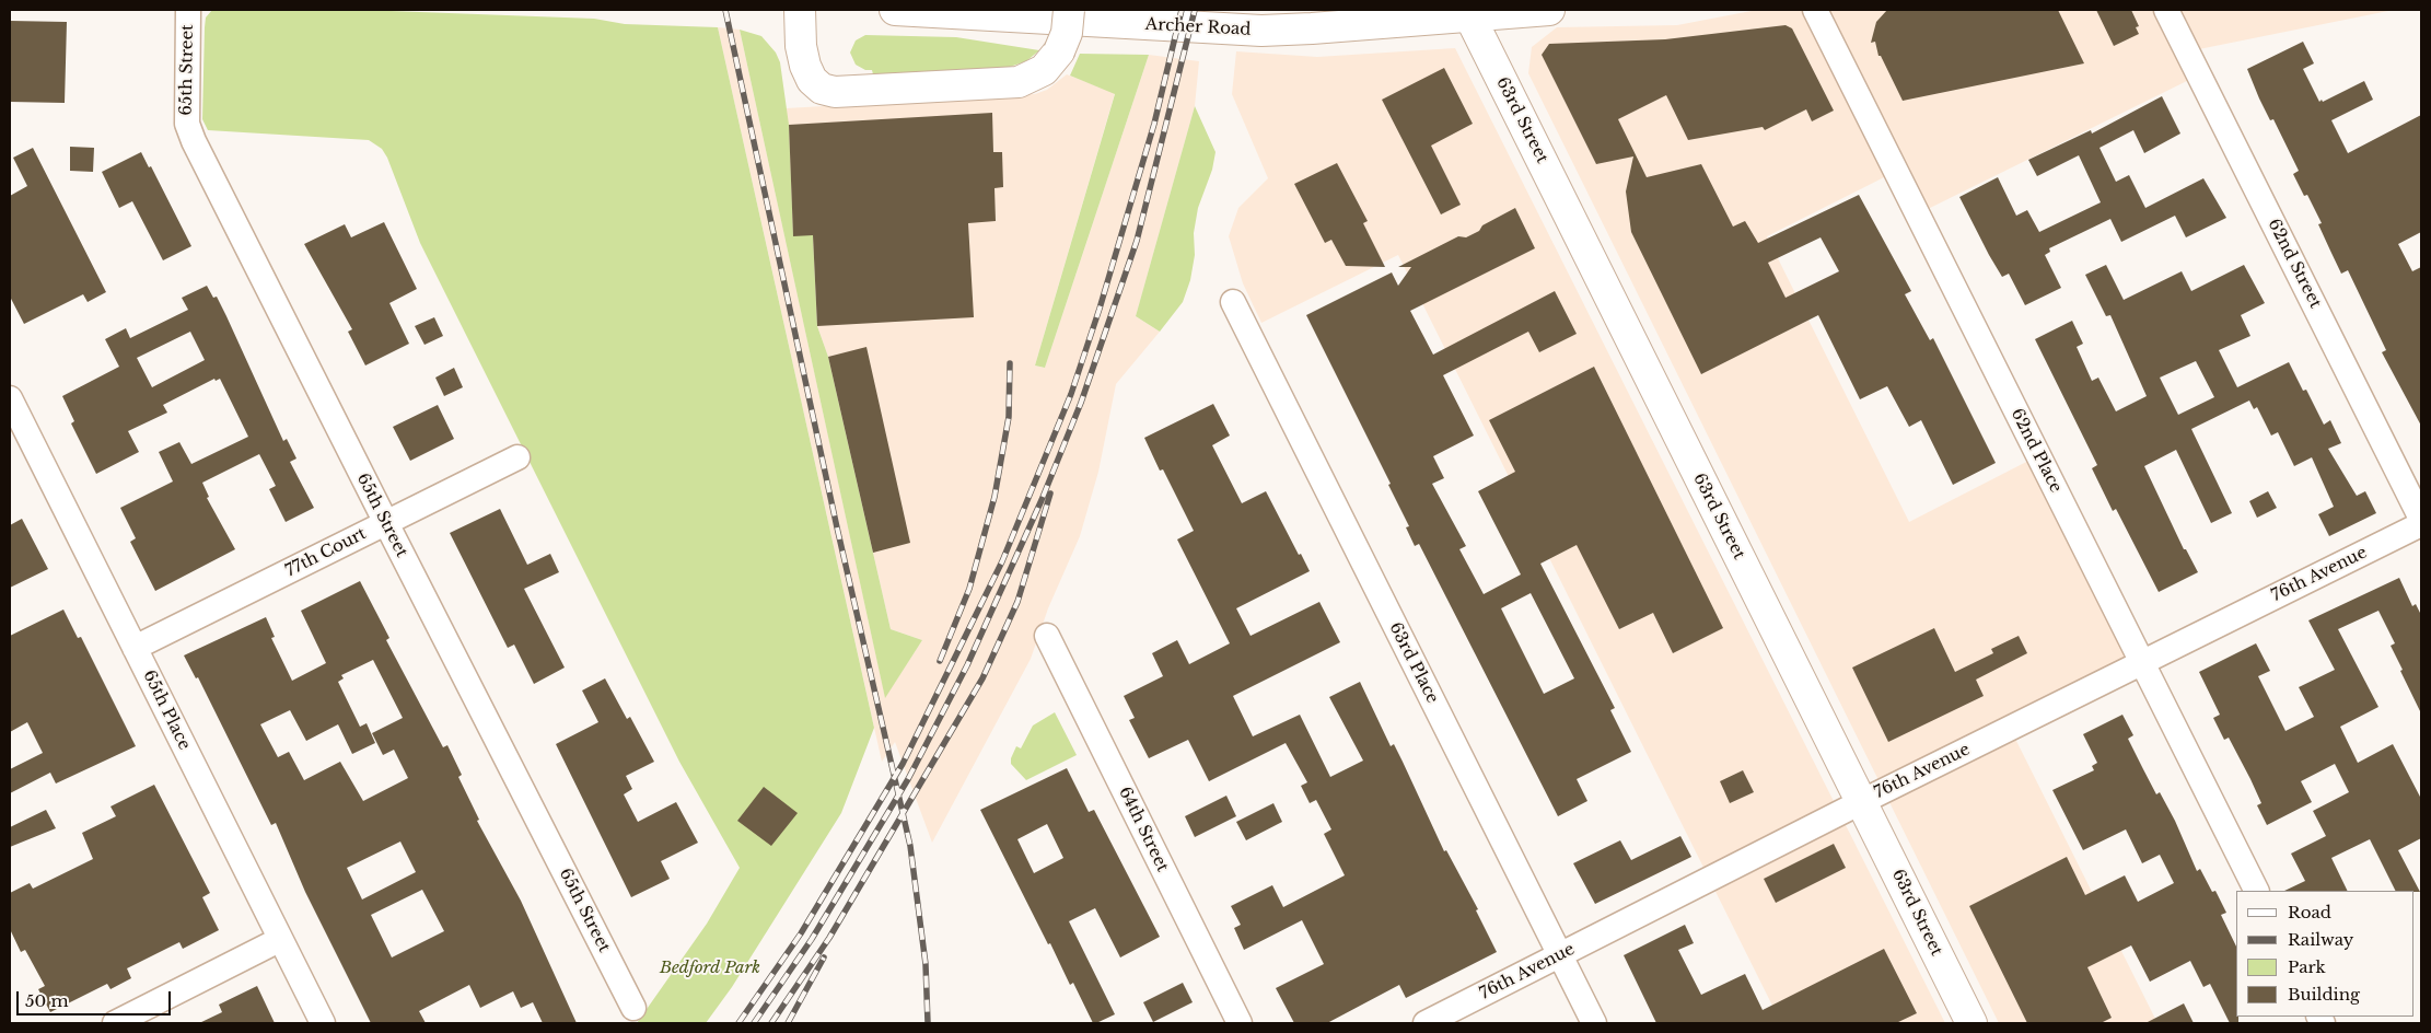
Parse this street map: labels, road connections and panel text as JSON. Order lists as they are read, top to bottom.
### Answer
{
  "streets": {
    "main road": ["Archer Road", "63rd Street"],
    "street": [
      "65th Street",
      "62nd Street",
      "62nd Place",
      "77th Court",
      "76th Avenue",
      "63rd Place",
      "65th Place",
      "64th Street"
    ]
  },
  "crossings": [
    ["Archer Road", "63rd Street"],
    ["65th Street", "77th Court"],
    ["63rd Street", "76th Avenue"],
    ["62nd Place", "76th Avenue"],
    ["77th Court", "65th Place"],
    ["76th Avenue", "63rd Place"]
  ],
  "parks": ["Bedford Park"],
  "legend": [
    "Road",
    "Railway",
    "Park",
    "Building"
  ],
  "scale_bar": "50 m"
}
